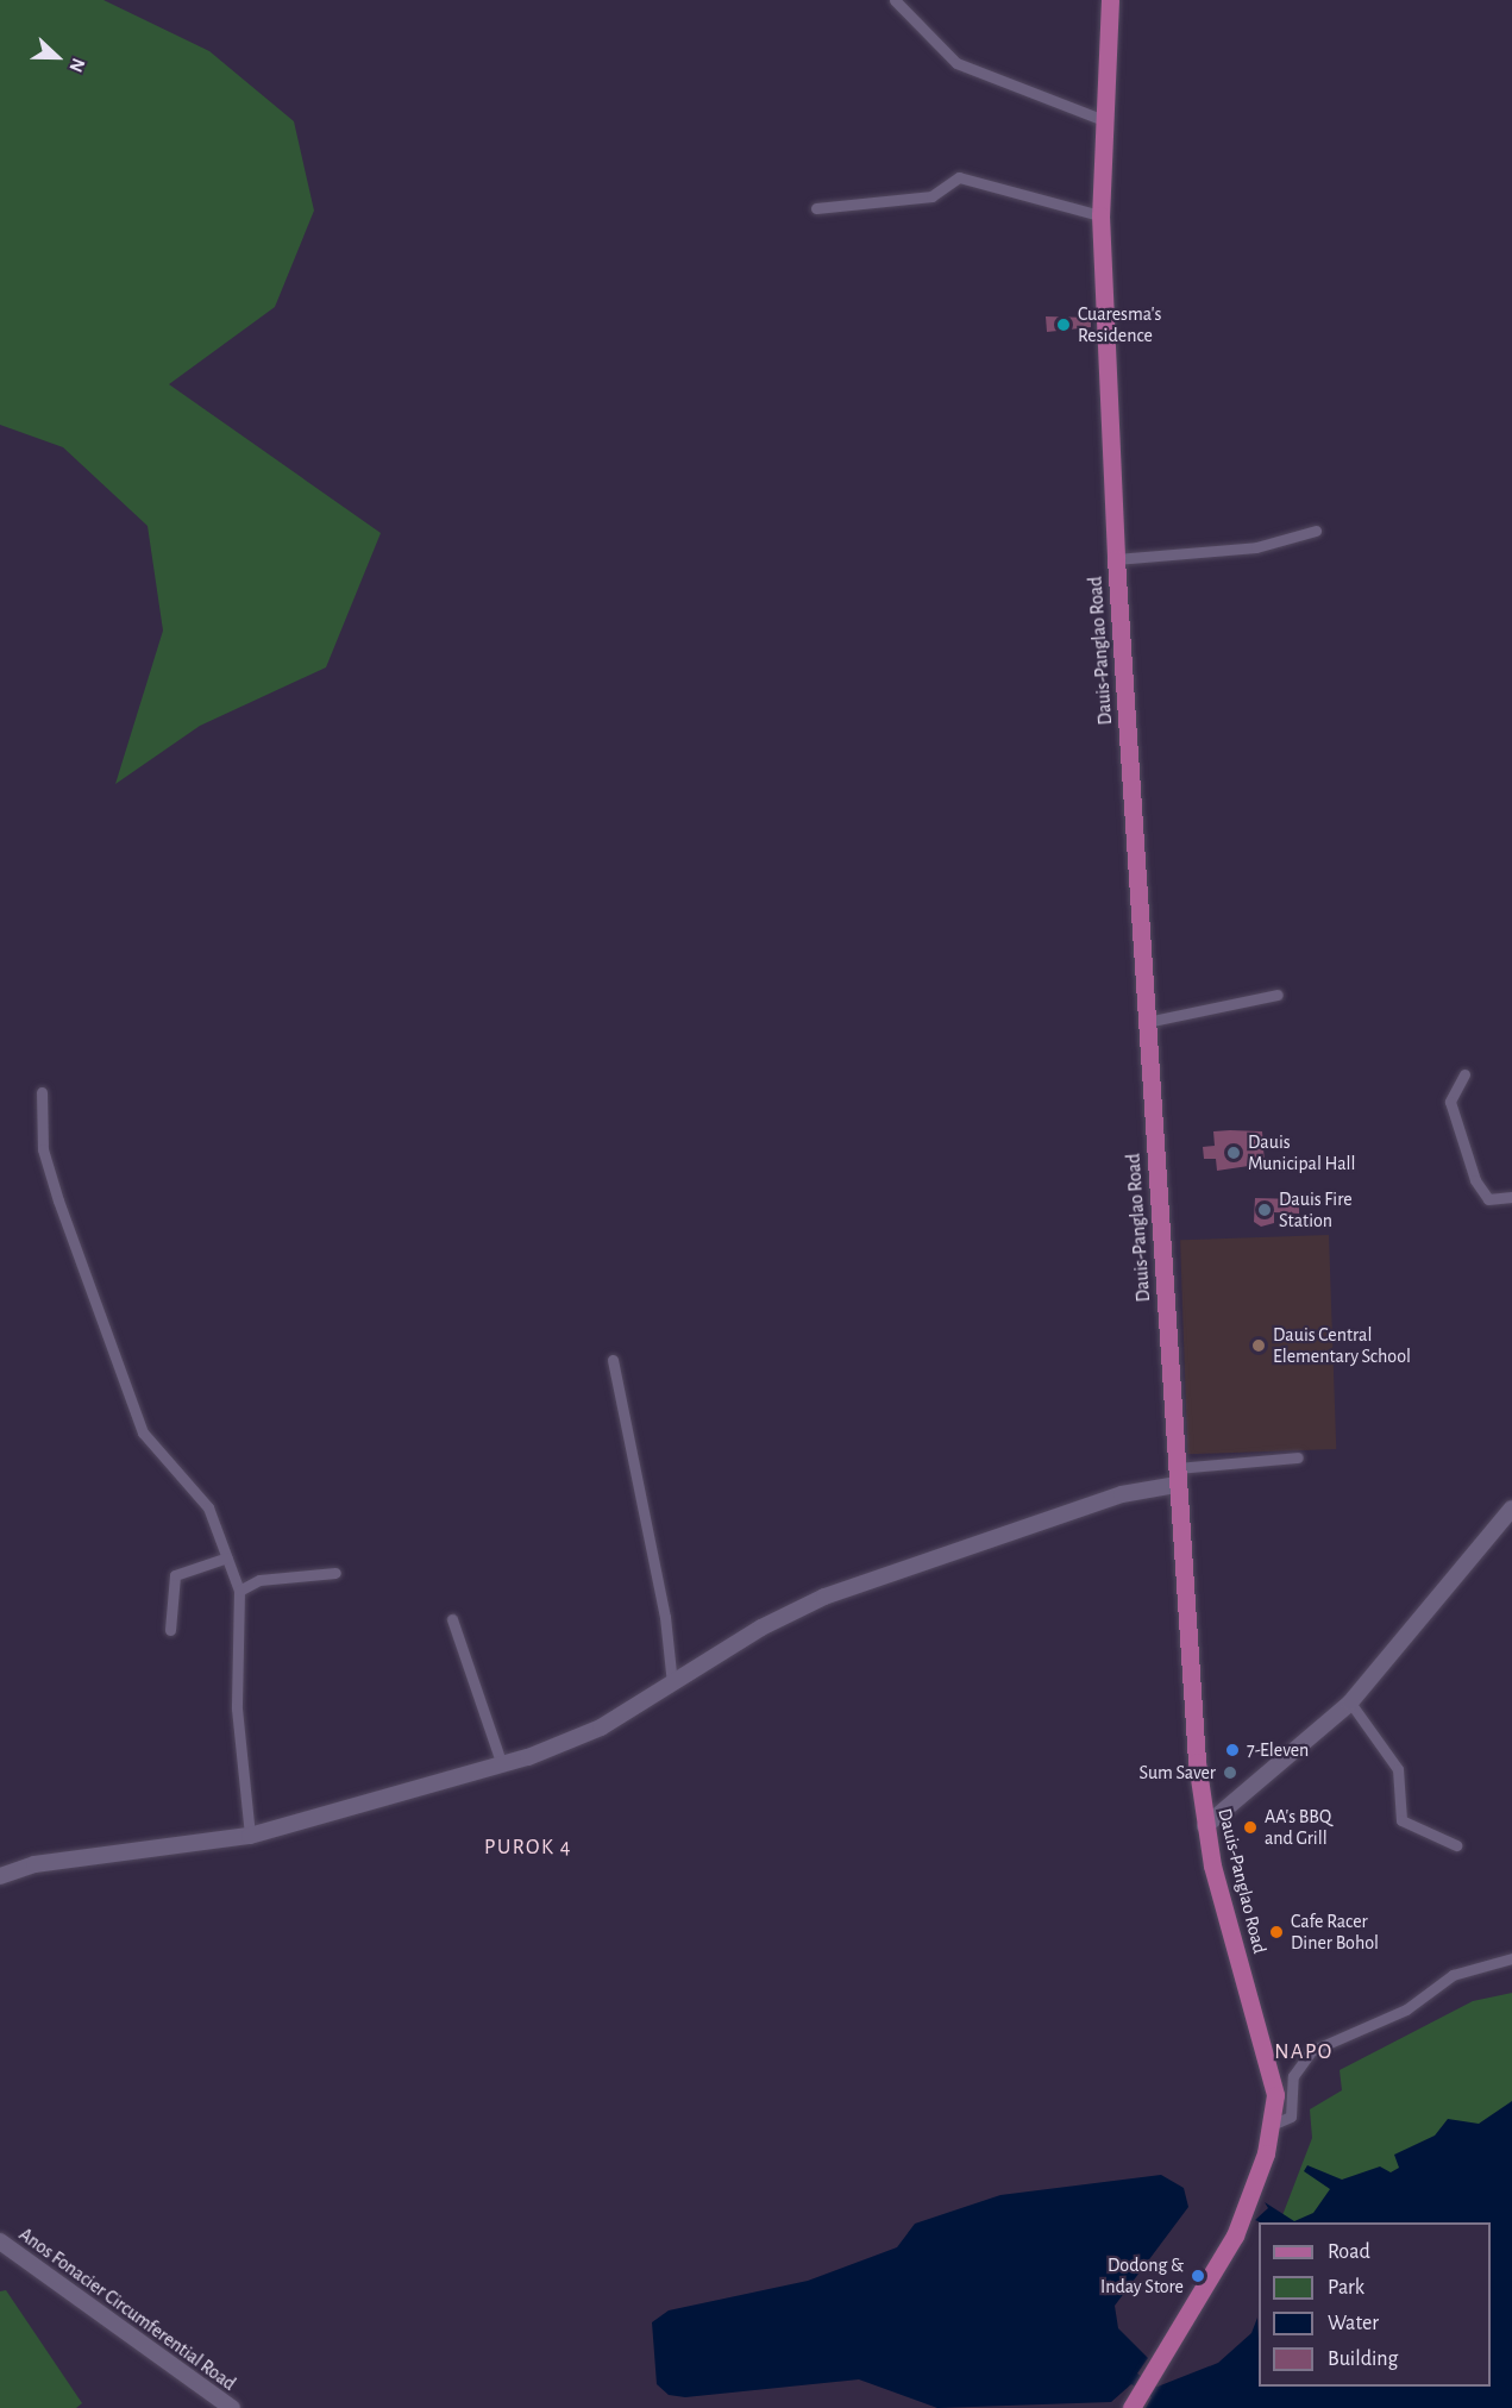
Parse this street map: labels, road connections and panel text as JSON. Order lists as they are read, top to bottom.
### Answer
{
  "streets": {
    "main road": ["Dauis-Panglao Road"],
    "street": ["Anos Fonacier Circumferential Road"]
  },
  "districts": ["PUROK 4", "NAPO"],
  "places": [
    "Cuaresma's Residence",
    "Dauis Municipal Hall",
    "Dauis Fire Station",
    "Dauis Central Elementary School",
    "7-Eleven",
    "Sum Saver",
    "AA's BBQ and Grill",
    "Cafe Racer Diner Bohol",
    "Dodong & Inday Store"
  ],
  "legend": [
    "Road",
    "Park",
    "Water",
    "Building"
  ],
  "north": "right"
}
